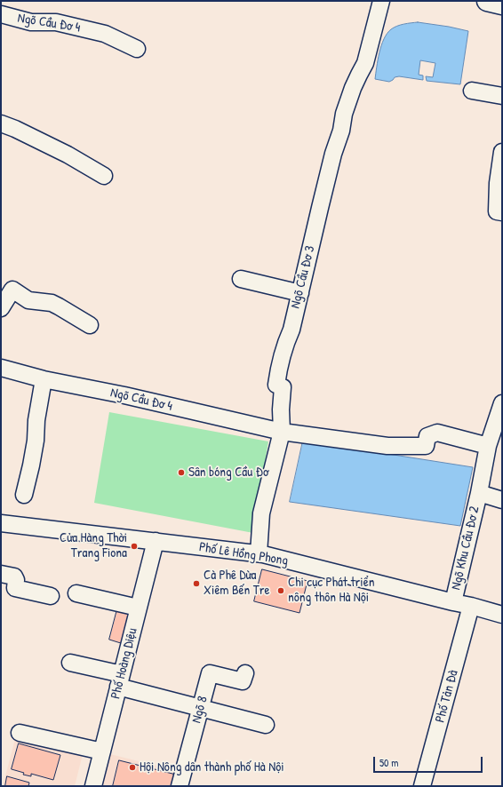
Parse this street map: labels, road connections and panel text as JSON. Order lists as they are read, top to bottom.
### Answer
{
  "streets": {
    "street": [
      "Ngõ Cầu Đơ 4",
      "Ngõ Cầu Đơ 3",
      "Ngõ Khu Cầu Đơ 2",
      "Phố Lê Hồng Phong",
      "Phố Hoàng Diệu",
      "Phố Tản Đà",
      "Ngõ 8"
    ]
  },
  "crossings": [
    ["Ngõ Cầu Đơ 4", "Ngõ Cầu Đơ 3"],
    ["Ngõ Cầu Đơ 4", "Ngõ Khu Cầu Đơ 2"],
    ["Ngõ Cầu Đơ 3", "Phố Lê Hồng Phong"],
    ["Ngõ Khu Cầu Đơ 2", "Phố Lê Hồng Phong"],
    ["Phố Lê Hồng Phong", "Phố Hoàng Diệu"],
    ["Phố Lê Hồng Phong", "Phố Tản Đà"]
  ],
  "places": [
    "Sân bóng Cầu Đơ",
    "Cửa Hàng Thời Trang Fiona",
    "Cà Phê Dừa Xiêm Bến Tre",
    "Chi cục Phát triển nông thôn Hà Nội",
    "Hội Nông dân thành phố Hà Nội"
  ],
  "scale_bar": "50 m"
}
